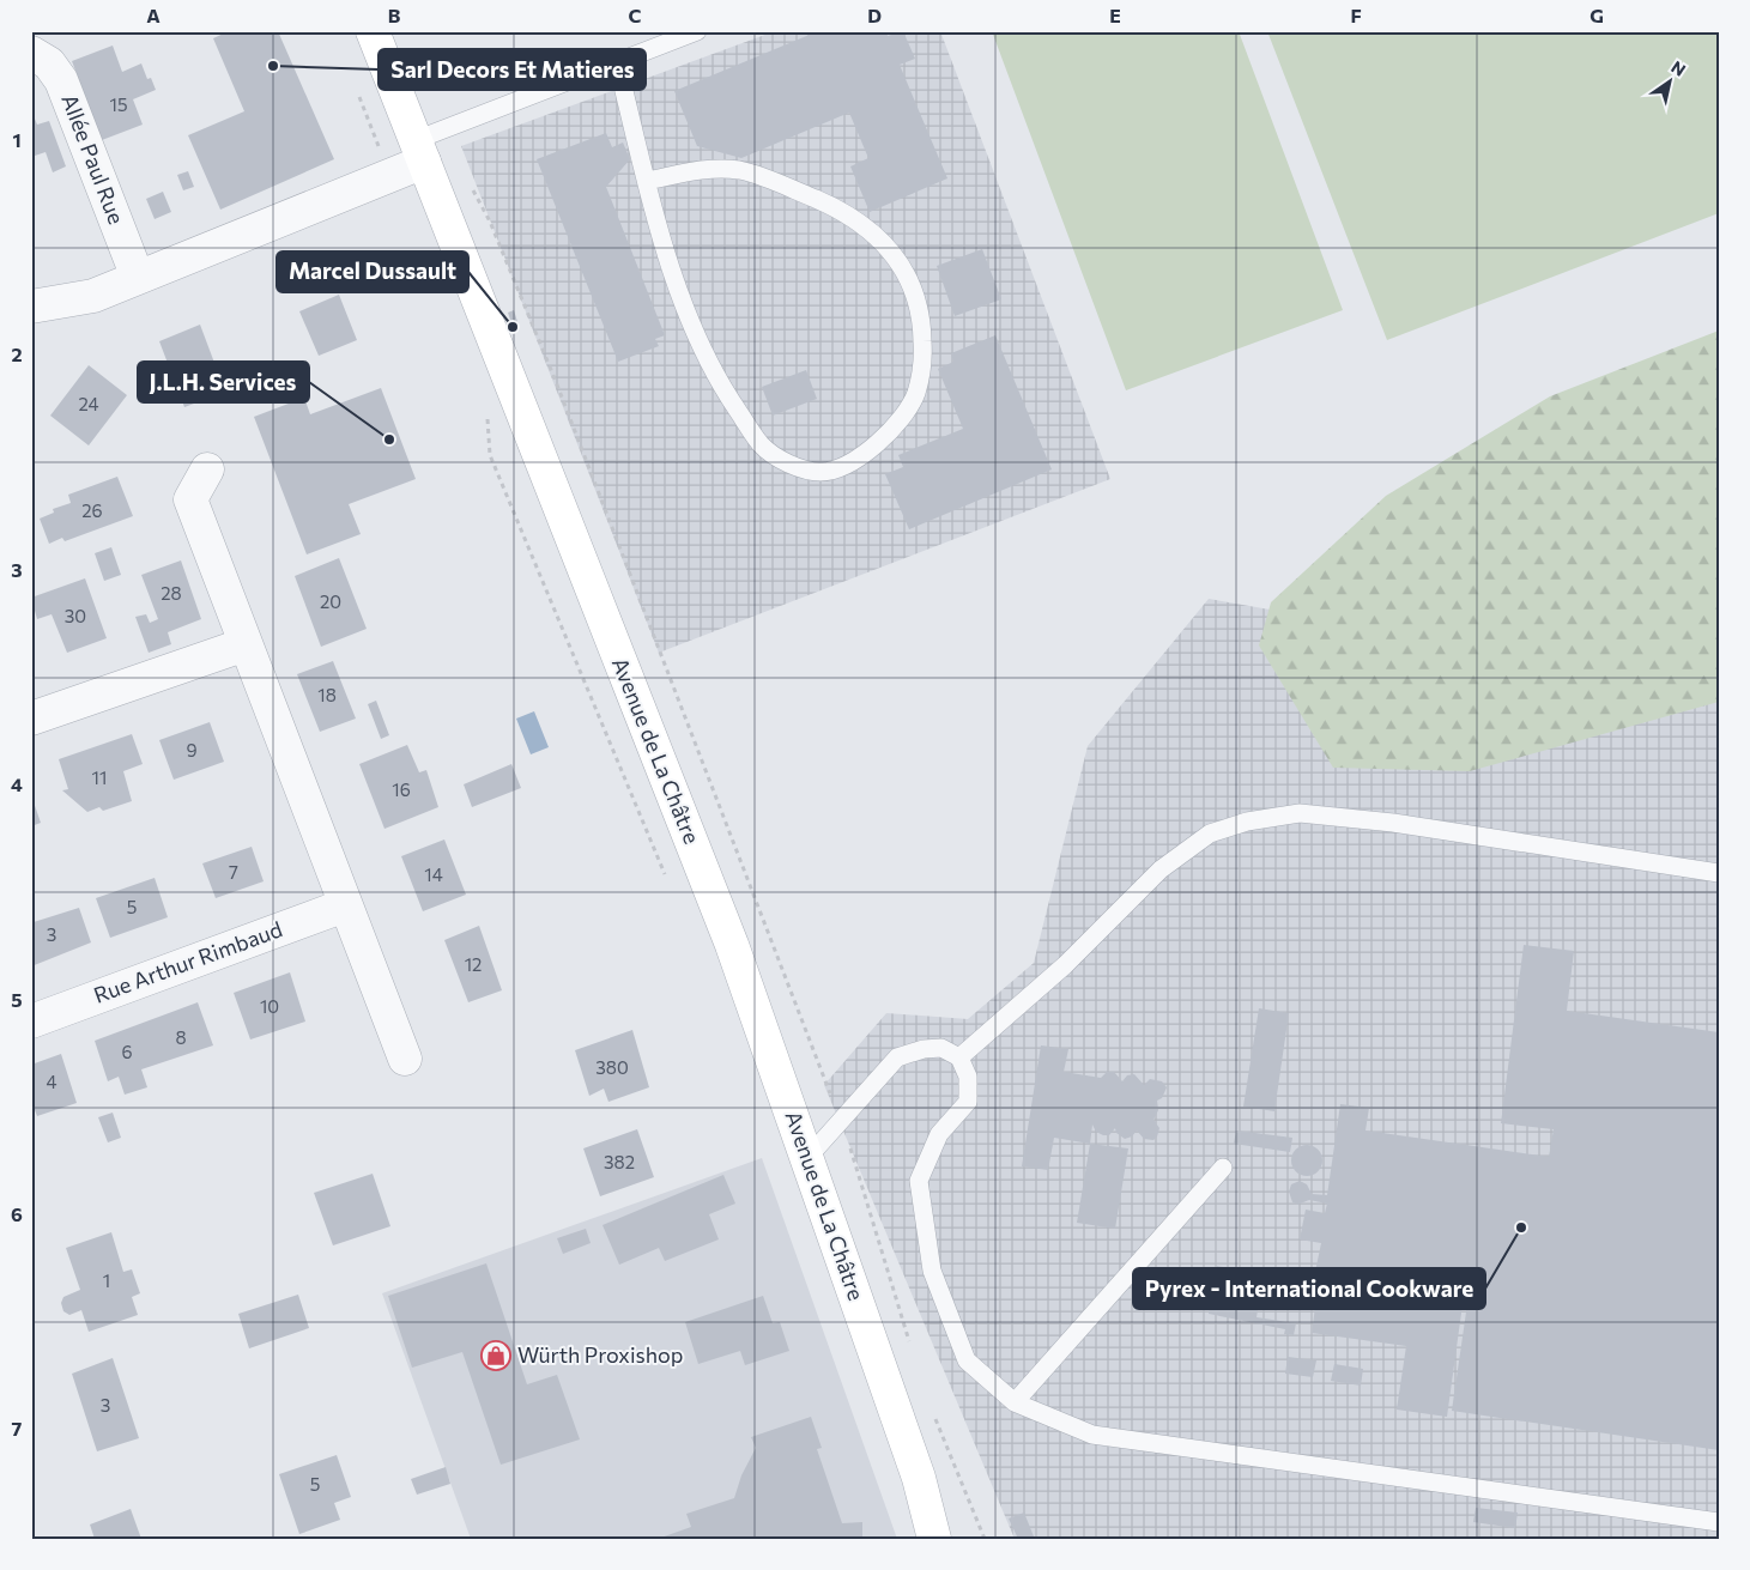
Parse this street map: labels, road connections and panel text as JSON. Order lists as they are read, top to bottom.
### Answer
{
  "streets": {
    "main road": ["Avenue de La Châtre"],
    "street": ["Allée Paul Rue", "Rue Arthur Rimbaud"]
  },
  "places": {
    "other": [
      "Sarl Decors Et Matieres",
      "Marcel Dussault",
      "J.L.H. Services",
      "Pyrex - International Cookware"
    ],
    "shop": ["Würth Proxishop"]
  },
  "house_numbers": [
    "15",
    "24",
    "26",
    "28",
    "20",
    "30",
    "18",
    "9",
    "11",
    "16",
    "7",
    "14",
    "5",
    "3",
    "12",
    "10",
    "8",
    "6",
    "380",
    "4",
    "382",
    "1",
    "3",
    "5"
  ],
  "north": "top right",
  "grid": {
    "columns": [
      "A",
      "B",
      "C",
      "D",
      "E",
      "F",
      "G"
    ],
    "rows": [
      "1",
      "2",
      "3",
      "4",
      "5",
      "6",
      "7"
    ]
  }
}
